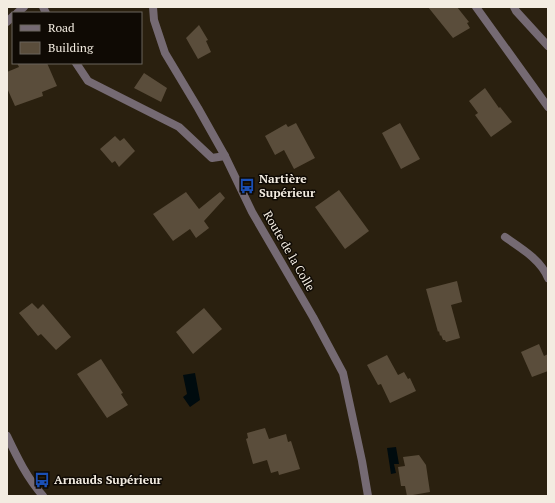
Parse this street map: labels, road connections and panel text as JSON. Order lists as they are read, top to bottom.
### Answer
{
  "streets": {
    "street": ["Route de la Colle"]
  },
  "places": {
    "bus stop": ["Nartière Supérieur", "Arnauds Supérieur"]
  },
  "legend": ["Road", "Building"]
}
